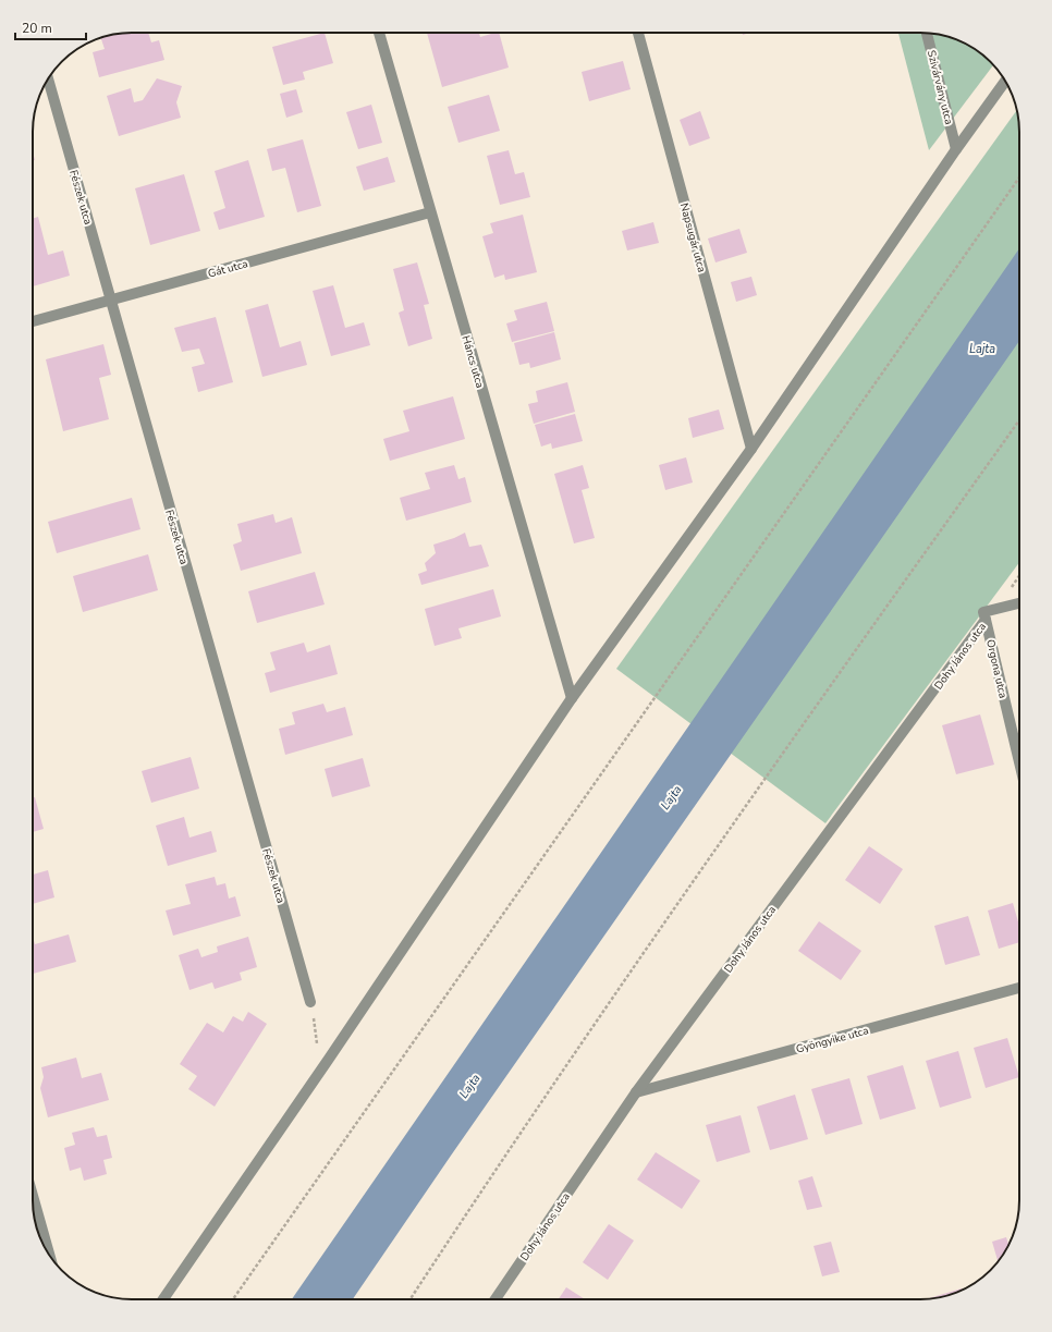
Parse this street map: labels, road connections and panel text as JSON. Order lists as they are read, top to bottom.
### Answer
{
  "streets": {
    "street": [
      "Szivárvány utca",
      "Fészek utca",
      "Napsugár utca",
      "Gát utca",
      "Háncs utca",
      "Dohy János utca",
      "Orgona utca",
      "Gyöngyike utca"
    ]
  },
  "crossings": [
    ["Fészek utca", "Gát utca"],
    ["Gát utca", "Háncs utca"],
    ["Dohy János utca", "Orgona utca"],
    ["Dohy János utca", "Gyöngyike utca"]
  ],
  "water": ["Lajta"],
  "scale_bar": "20 m"
}
